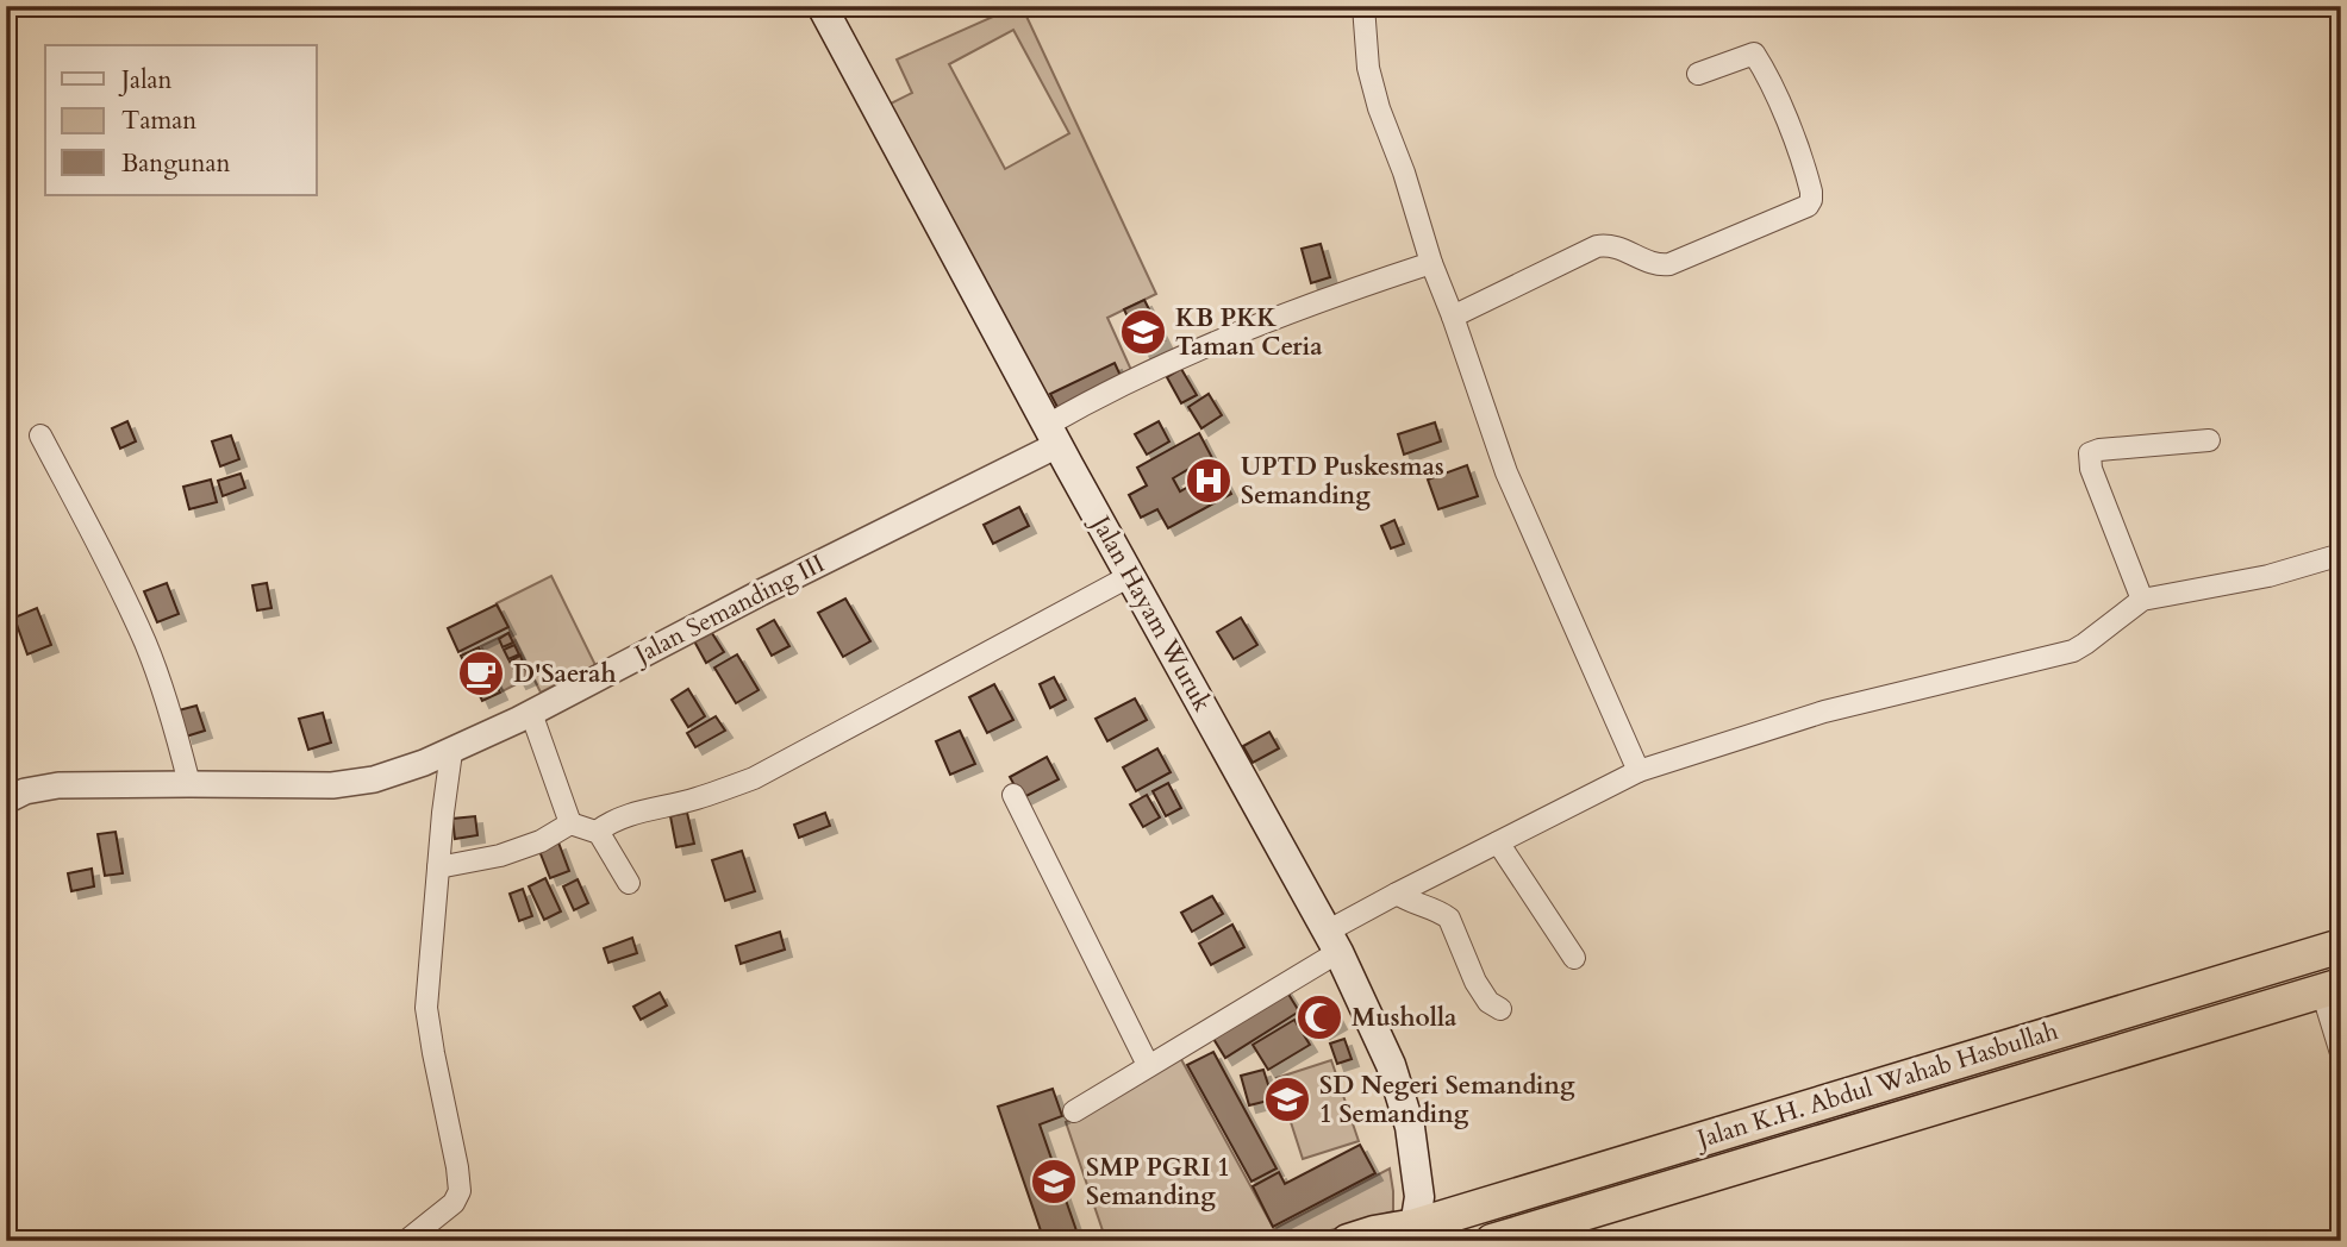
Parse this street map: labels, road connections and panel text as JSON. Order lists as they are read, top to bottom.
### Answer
{
  "streets": {
    "highway": ["Jalan K.H. Abdul Wahab Hasbullah"],
    "main road": ["Jalan Hayam Wuruk"],
    "street": ["Jalan Semanding III"]
  },
  "crossings": [
    ["Jalan Semanding III", "Jalan Hayam Wuruk"],
    ["Jalan Hayam Wuruk", "Jalan K.H. Abdul Wahab Hasbullah"]
  ],
  "places": {
    "school or university": ["KB PKK Taman Ceria", "SD Negeri Semanding 1 Semanding", "SMP PGRI 1 Semanding"],
    "hospital": ["UPTD Puskesmas Semanding"],
    "cafe": ["D'Saerah"],
    "mosque": ["Musholla"]
  },
  "legend": ["Jalan", "Taman", "Bangunan"]
}
